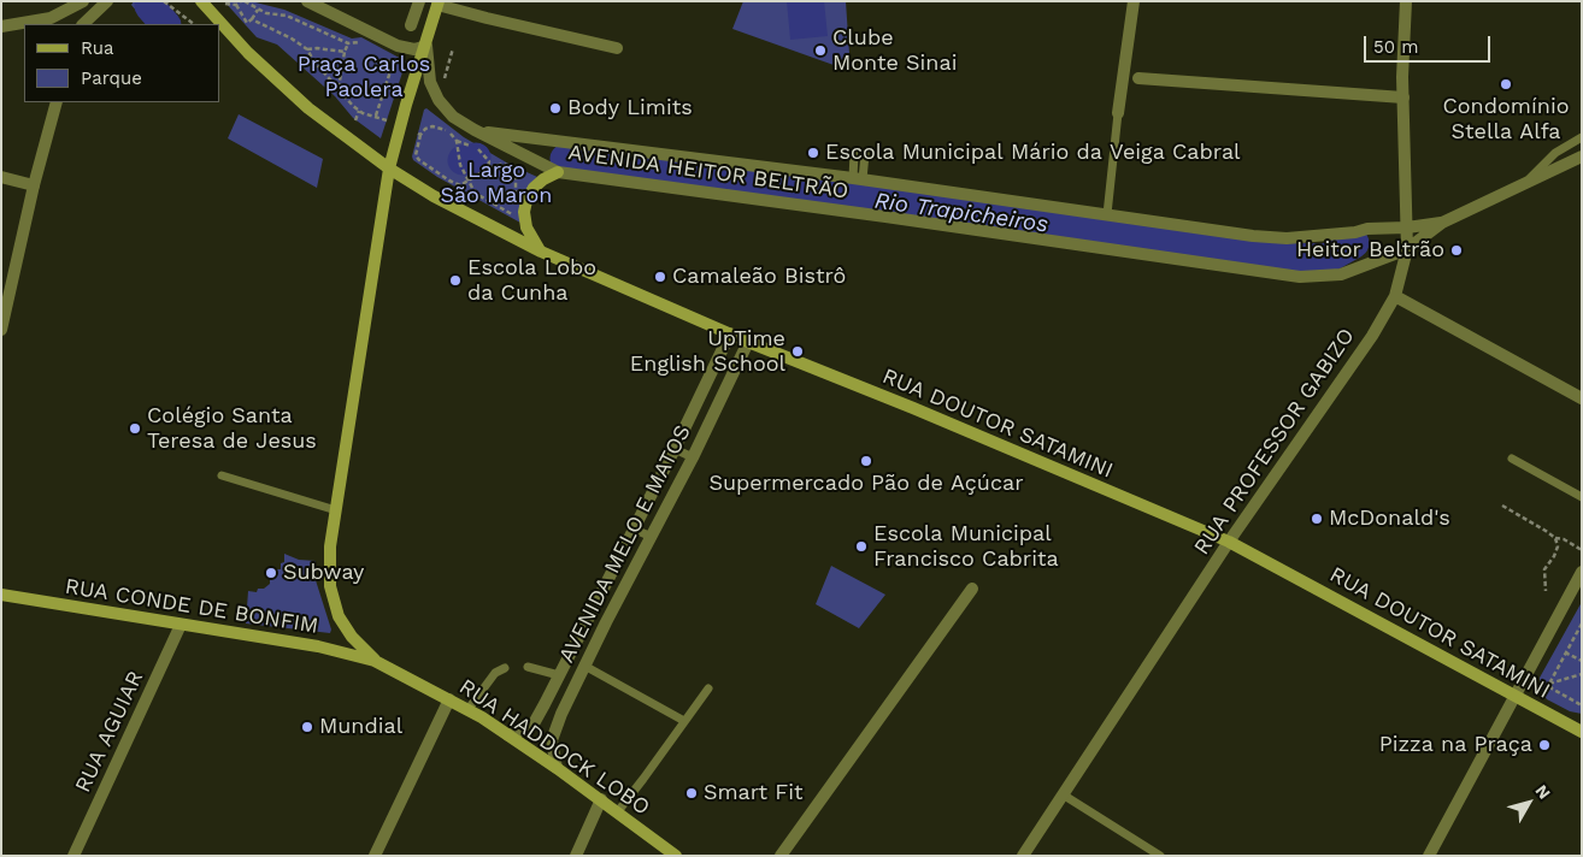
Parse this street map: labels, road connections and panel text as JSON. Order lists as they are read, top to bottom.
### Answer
{
  "streets": {
    "main road": ["RUA DOUTOR SATAMINI", "RUA CONDE DE BONFIM", "RUA HADDOCK LOBO"],
    "street": [
      "AVENIDA HEITOR BELTRÃO",
      "RUA PROFESSOR GABIZO",
      "AVENIDA MELO E MATOS",
      "RUA AGUIAR"
    ]
  },
  "crossings": [
    ["AVENIDA HEITOR BELTRÃO", "RUA PROFESSOR GABIZO"],
    ["RUA DOUTOR SATAMINI", "RUA PROFESSOR GABIZO"],
    ["RUA DOUTOR SATAMINI", "AVENIDA MELO E MATOS"],
    ["AVENIDA MELO E MATOS", "RUA HADDOCK LOBO"],
    ["RUA CONDE DE BONFIM", "RUA AGUIAR"],
    ["RUA CONDE DE BONFIM", "RUA HADDOCK LOBO"]
  ],
  "water": ["Rio Trapicheiros"],
  "parks": ["Praça Carlos Paolera", "Largo São Maron"],
  "places": [
    "Clube Monte Sinai",
    "Condomínio Stella Alfa",
    "Body Limits",
    "Escola Municipal Mário da Veiga Cabral",
    "Heitor Beltrão",
    "Camaleão Bistrô",
    "Escola Lobo da Cunha",
    "UpTime English School",
    "Colégio Santa Teresa de Jesus",
    "Supermercado Pão de Açúcar",
    "McDonald's",
    "Escola Municipal Francisco Cabrita",
    "Subway",
    "Mundial",
    "Pizza na Praça",
    "Smart Fit"
  ],
  "legend": ["Rua", "Parque"],
  "scale_bar": "50 m",
  "north": "top right"
}
